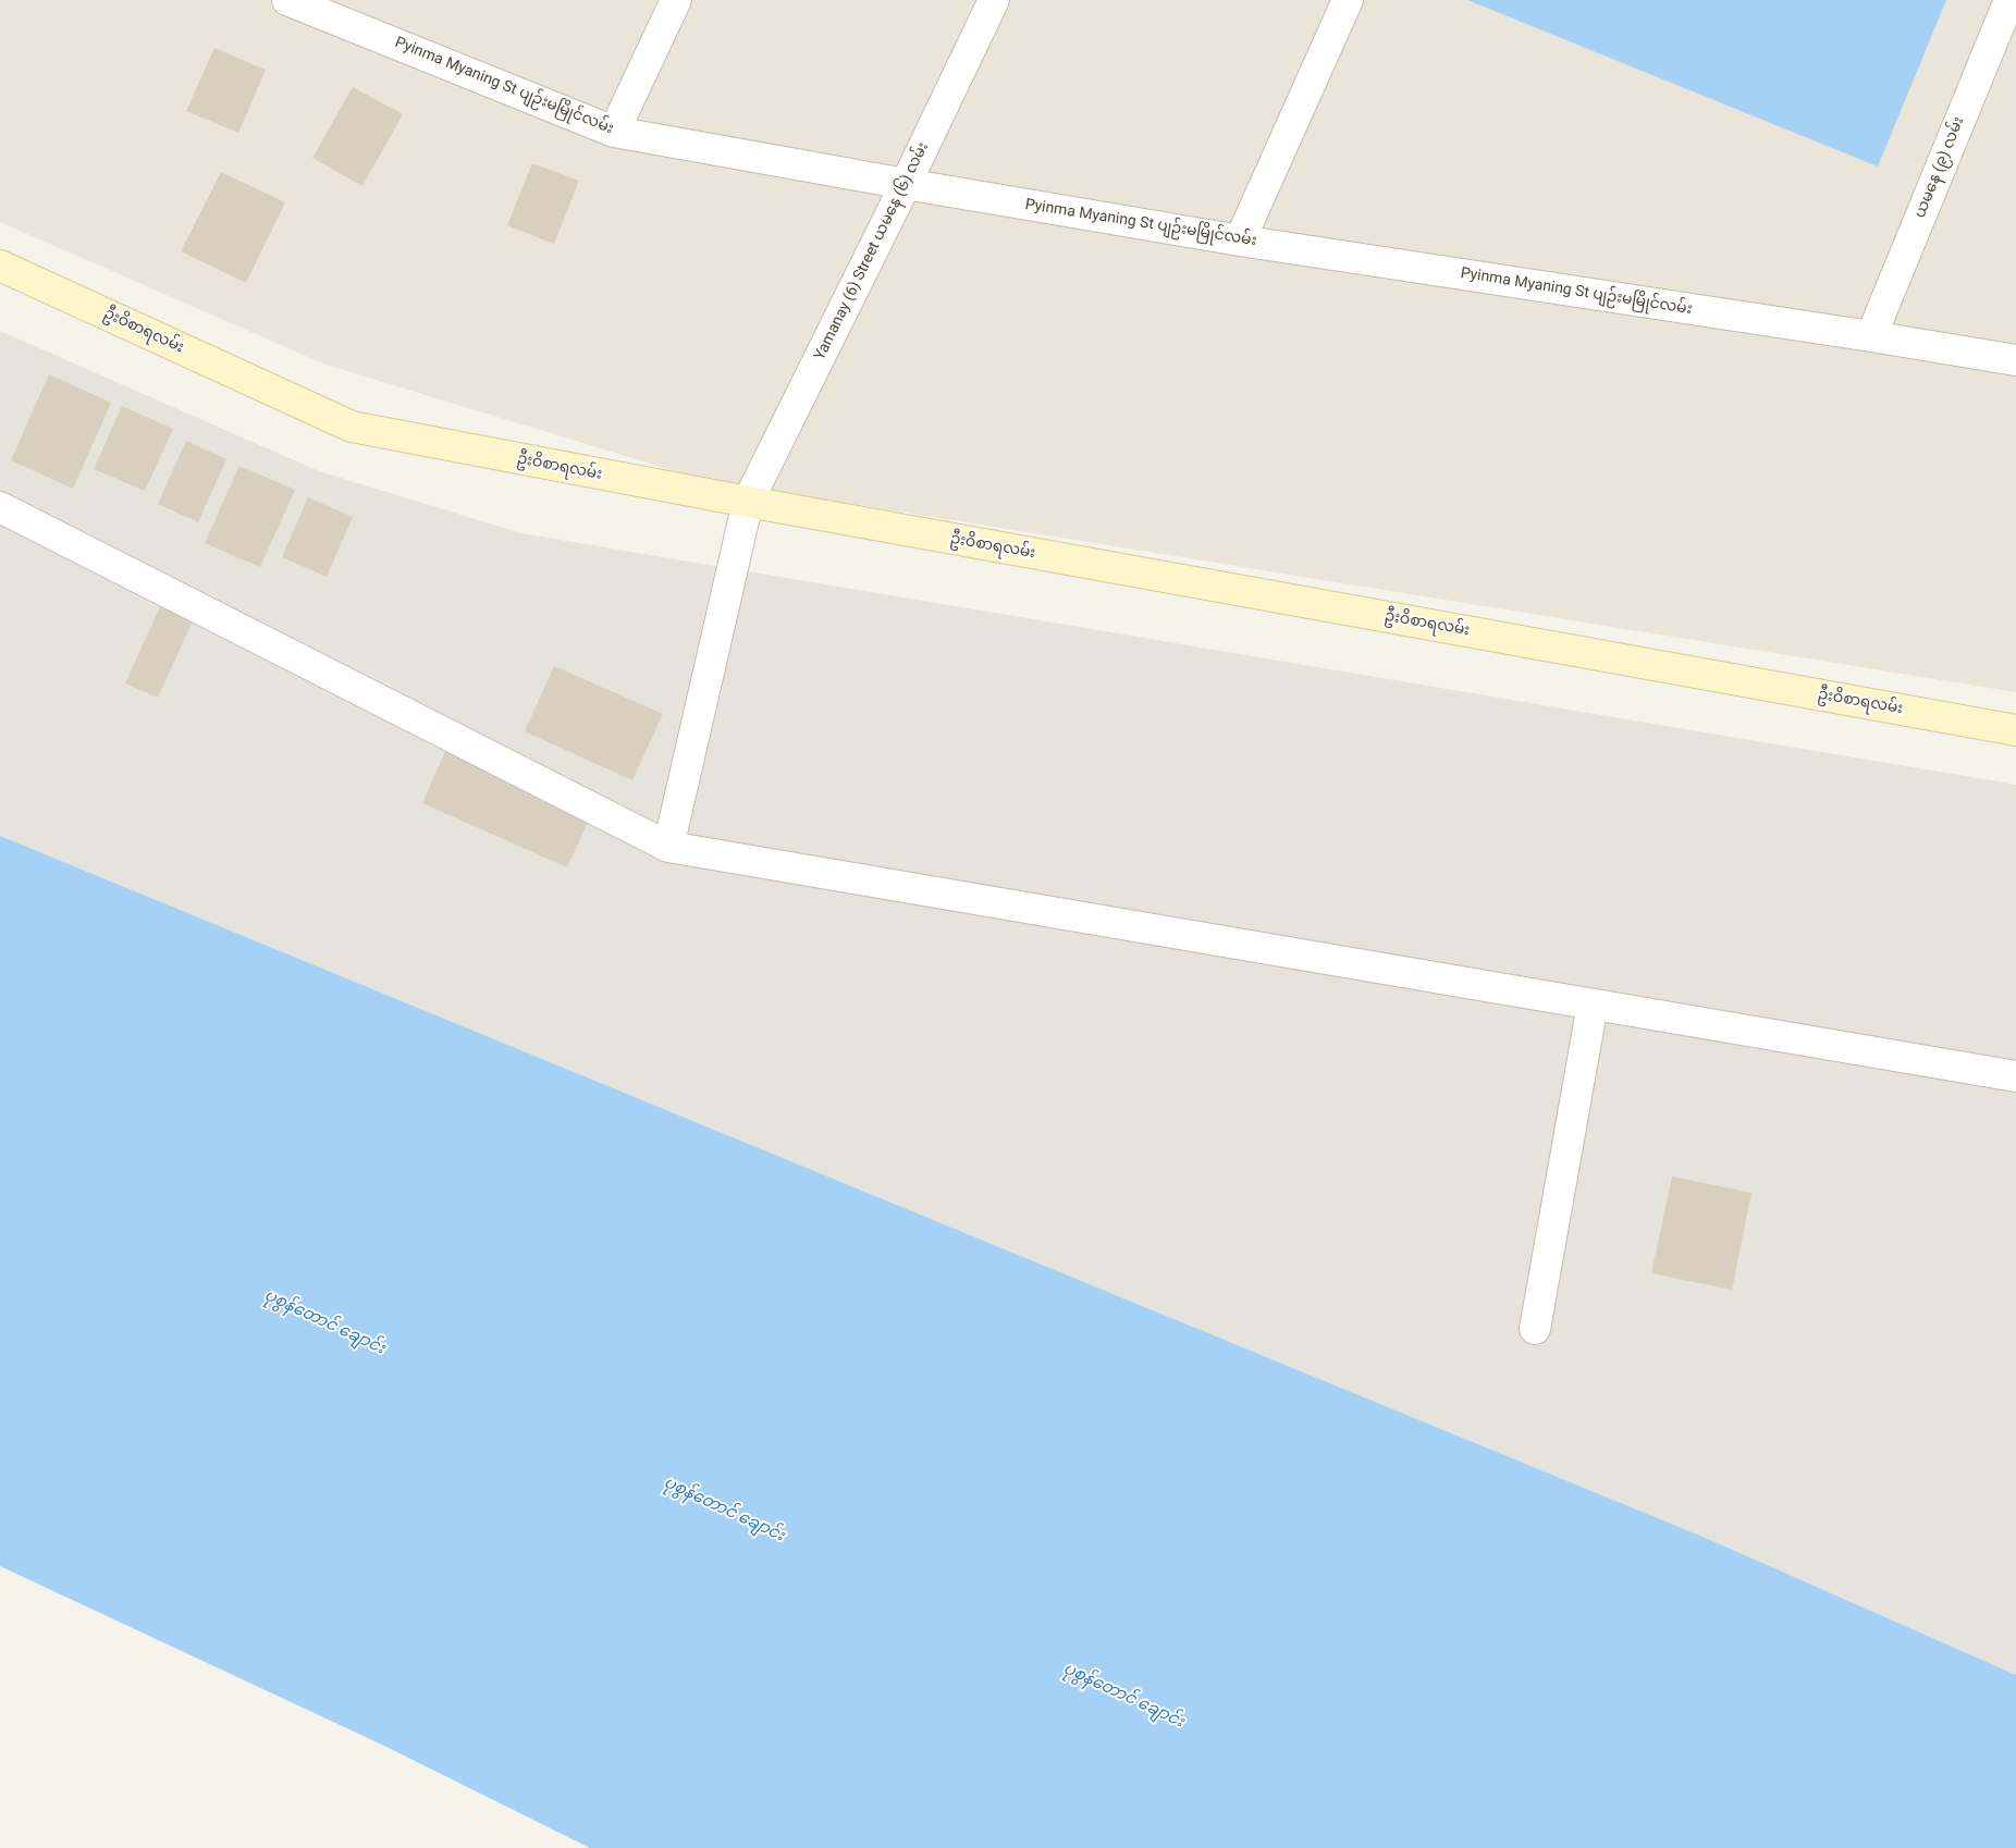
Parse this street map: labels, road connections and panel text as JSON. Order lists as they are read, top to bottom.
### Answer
{
  "streets": {
    "main road": ["ဦးဝိစာရလမ်း"],
    "street": ["Pyinma Myaning St ပျဉ်းမမြိုင်လမ်း", "ယမနေ (၉) လမ်း", "Yamanay (6) Street ယမနေ (၆) လမ်း"]
  },
  "crossings": [
    ["Pyinma Myaning St ပျဉ်းမမြိုင်လမ်း", "ယမနေ (၉) လမ်း"],
    ["Pyinma Myaning St ပျဉ်းမမြိုင်လမ်း", "Yamanay (6) Street ယမနေ (၆) လမ်း"],
    ["Yamanay (6) Street ယမနေ (၆) လမ်း", "ဦးဝိစာရလမ်း"]
  ],
  "water": ["ပုစွန်တောင် ချောင်း"]
}
